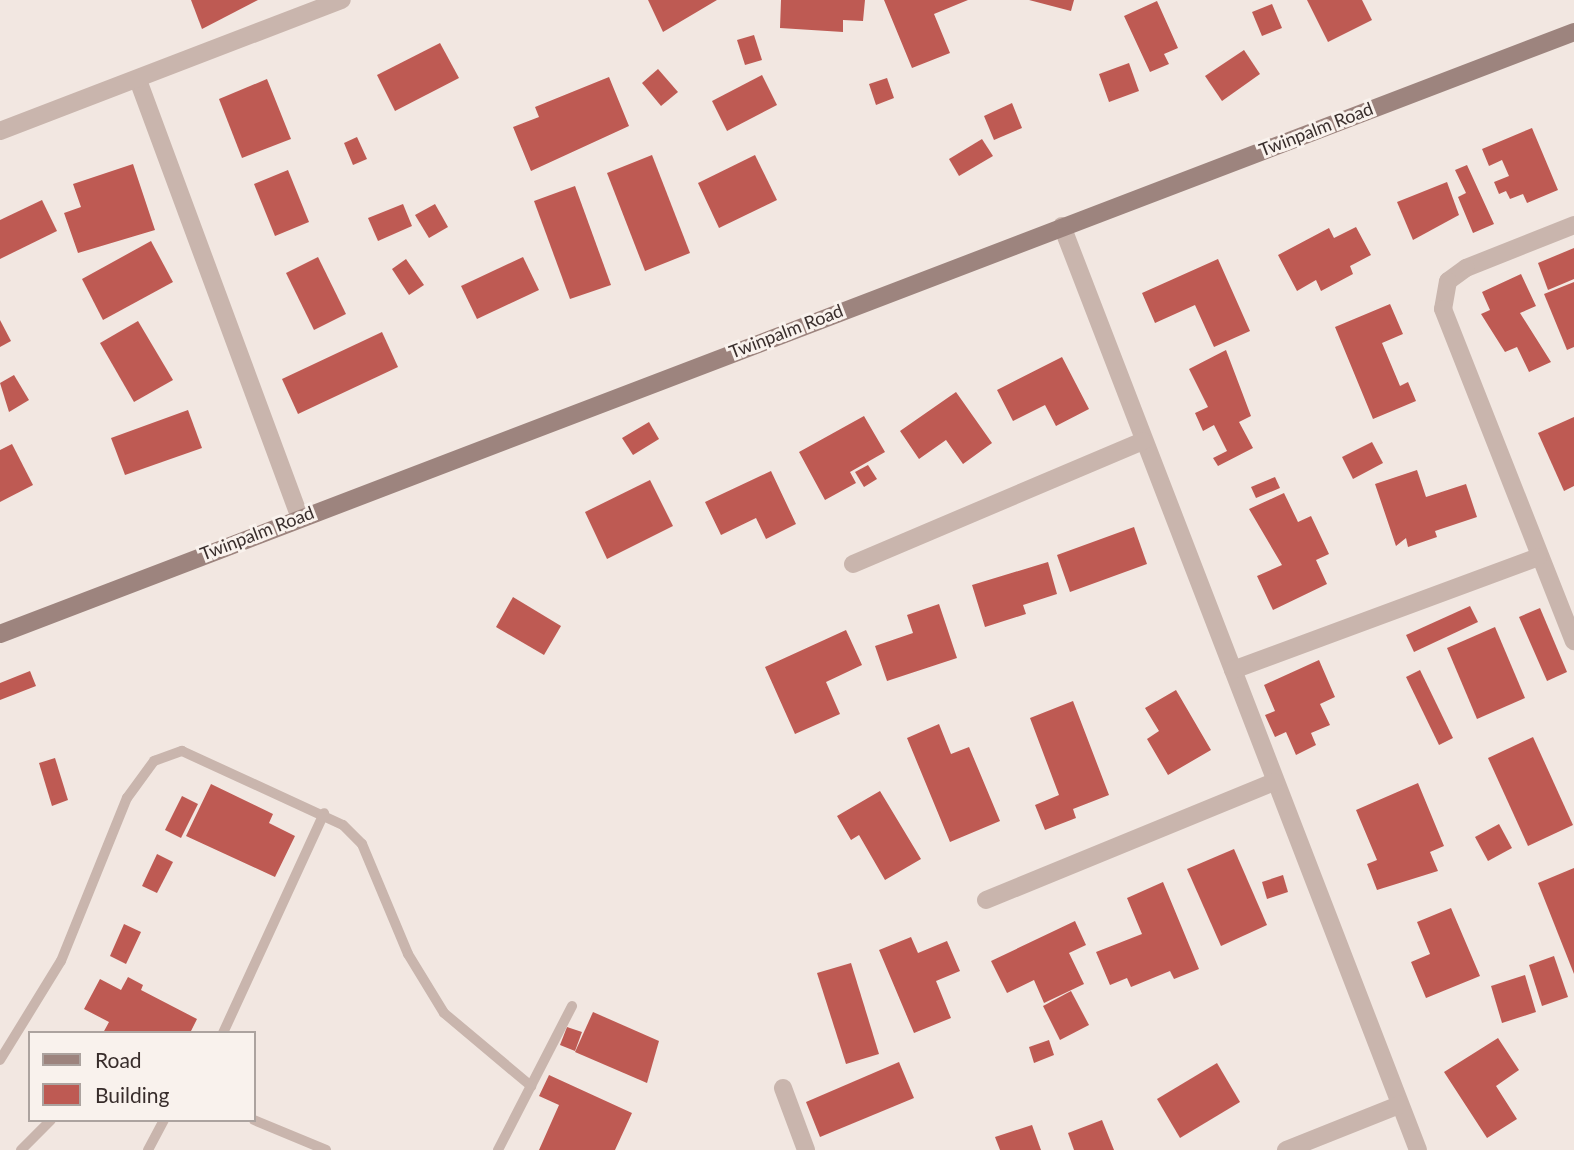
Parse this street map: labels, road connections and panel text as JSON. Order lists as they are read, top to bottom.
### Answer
{
  "streets": {
    "main road": ["Twinpalm Road"]
  },
  "legend": ["Road", "Building"]
}
